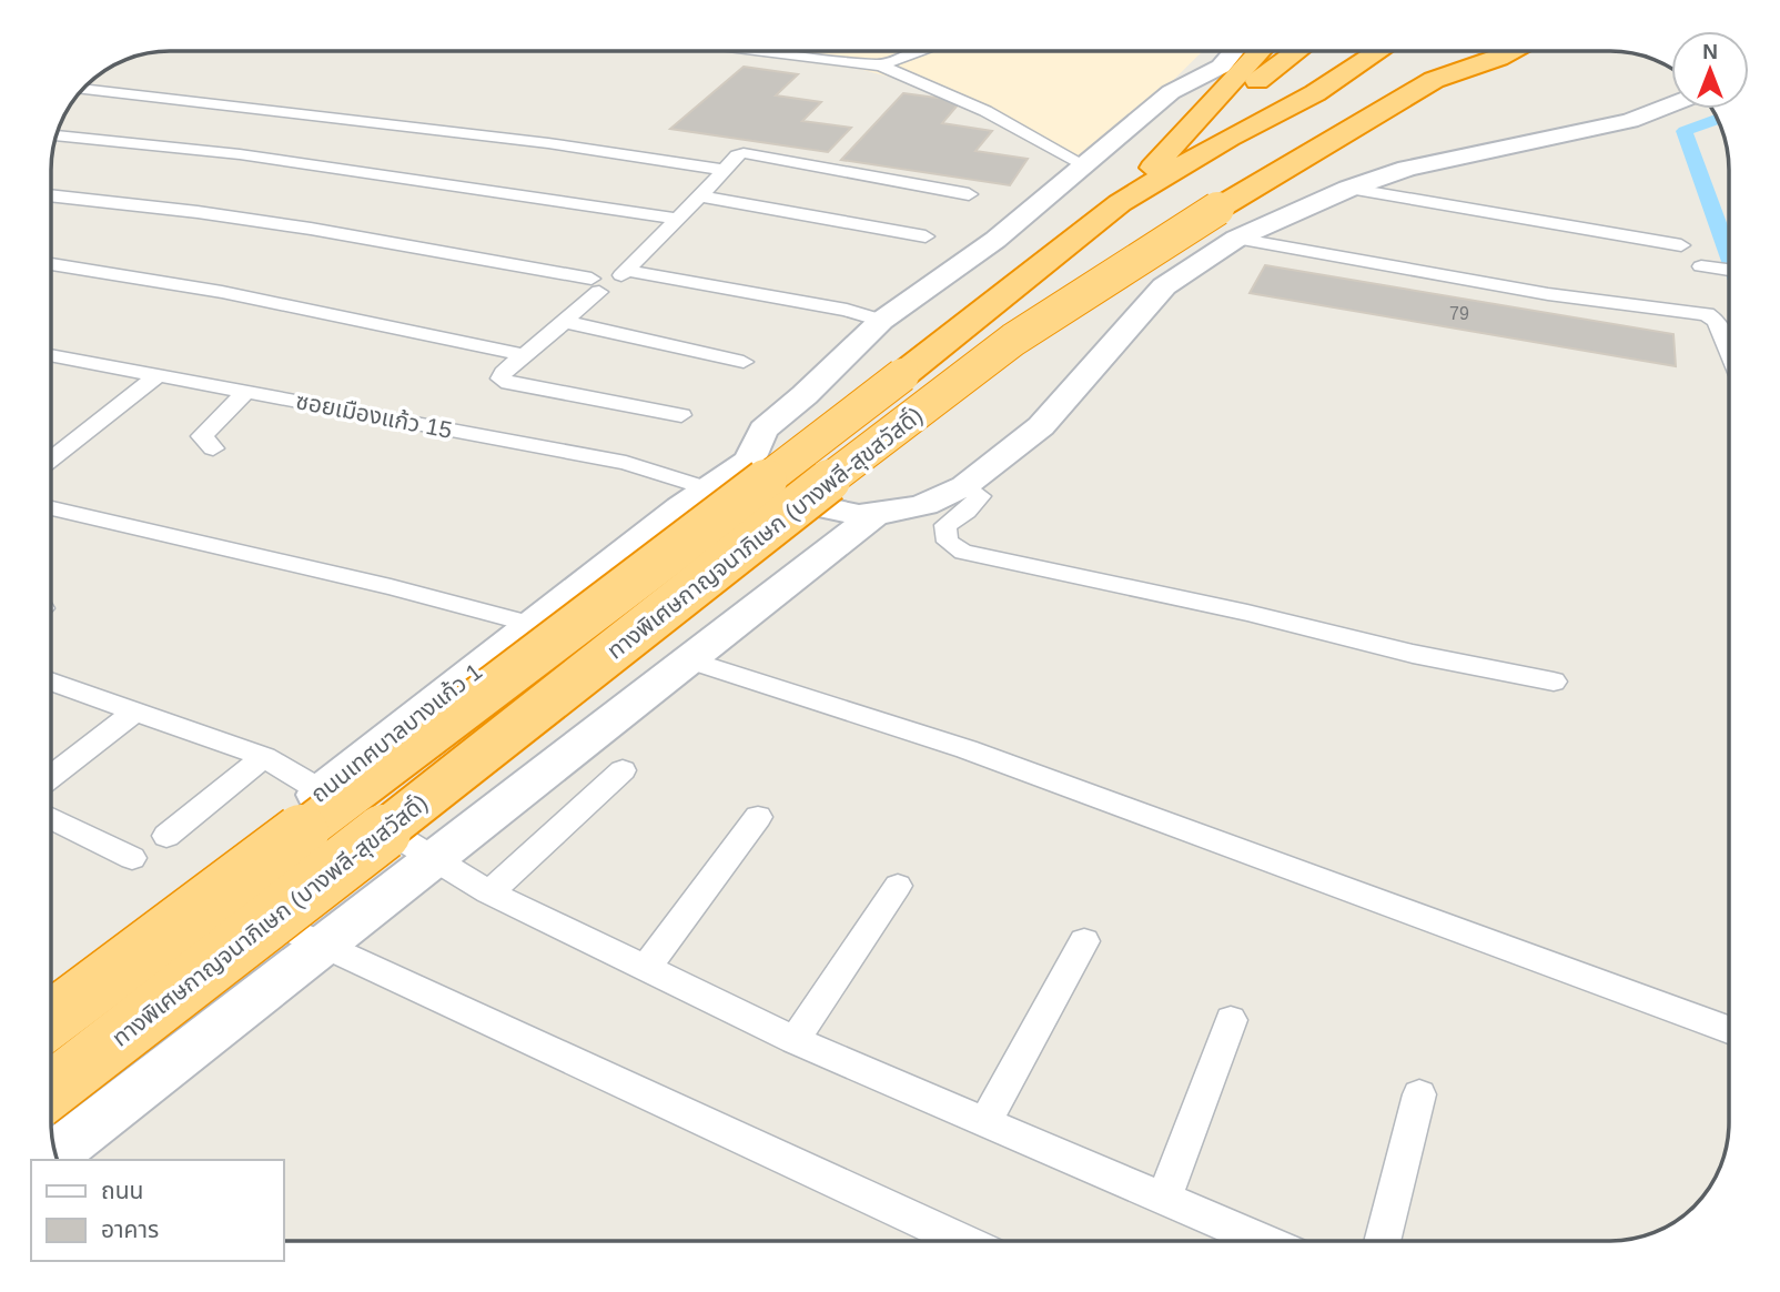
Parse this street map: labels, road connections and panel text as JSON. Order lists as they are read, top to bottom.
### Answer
{
  "streets": {
    "highway": ["ทางพิเศษกาญจนาภิเษก (บางพลี-สุขสวัสดิ์)"],
    "main road": ["ถนนเทศบาลบางแก้ว 1"],
    "street": ["ซอยเมืองแก้ว 15"]
  },
  "crossings": [
    ["ซอยเมืองแก้ว 15", "ถนนเทศบาลบางแก้ว 1"]
  ],
  "house_numbers": ["79"],
  "legend": ["ถนน", "อาคาร"],
  "north": "top"
}
